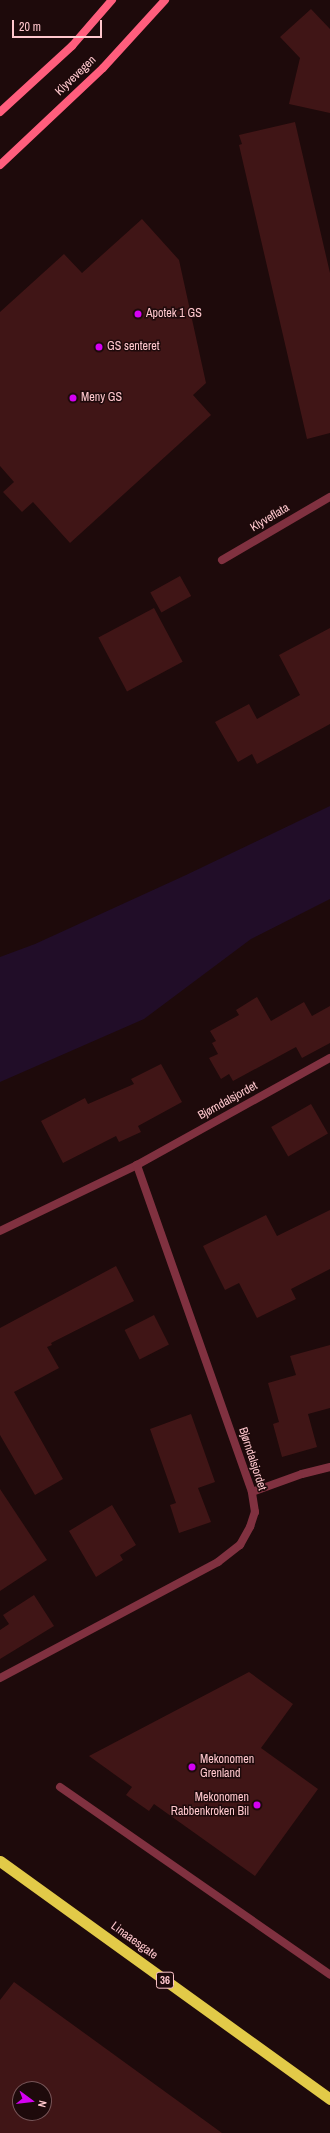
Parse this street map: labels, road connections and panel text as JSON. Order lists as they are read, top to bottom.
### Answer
{
  "streets": {
    "highway": ["Linaaesgate", "36"],
    "main road": ["Klyvevegen"],
    "street": ["Klyveflata", "Bjørndalsjordet"]
  },
  "places": [
    "Apotek 1 GS",
    "GS senteret",
    "Meny GS",
    "Mekonomen Grenland",
    "Mekonomen Rabbenkroken Bil"
  ],
  "scale_bar": "20 m",
  "north": "right"
}
